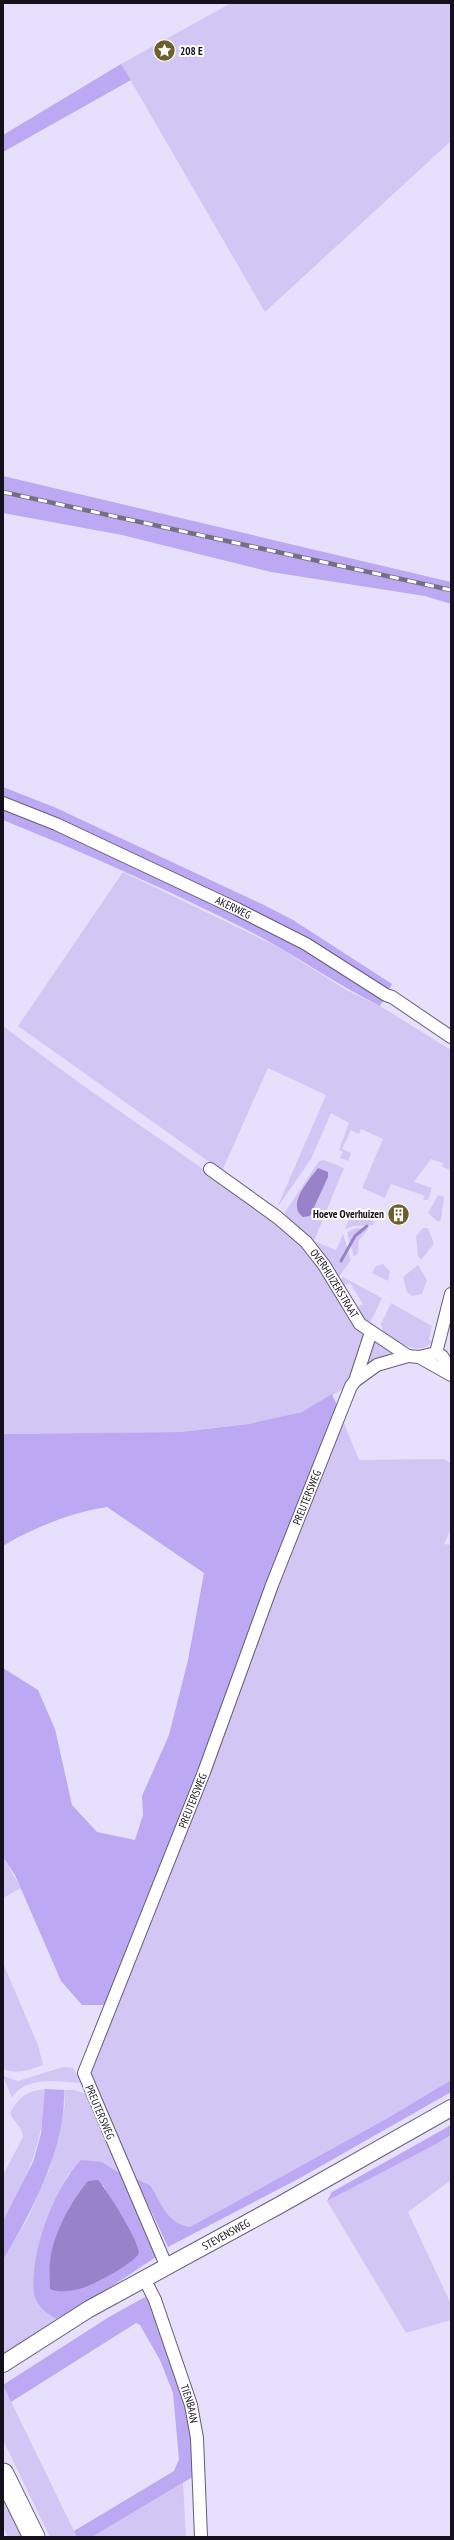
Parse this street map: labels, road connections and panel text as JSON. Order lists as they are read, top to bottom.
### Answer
{
  "streets": {
    "street": [
      "AKERWEG",
      "OVERHUIZERSTRAAT",
      "PREUTERSWEG",
      "STEVENSWEG",
      "TIENBAAN"
    ]
  },
  "crossings": [
    ["OVERHUIZERSTRAAT", "PREUTERSWEG"],
    ["PREUTERSWEG", "STEVENSWEG"],
    ["STEVENSWEG", "TIENBAAN"]
  ],
  "places": {
    "place": ["208 E"],
    "building": ["Hoeve Overhuizen"]
  }
}
